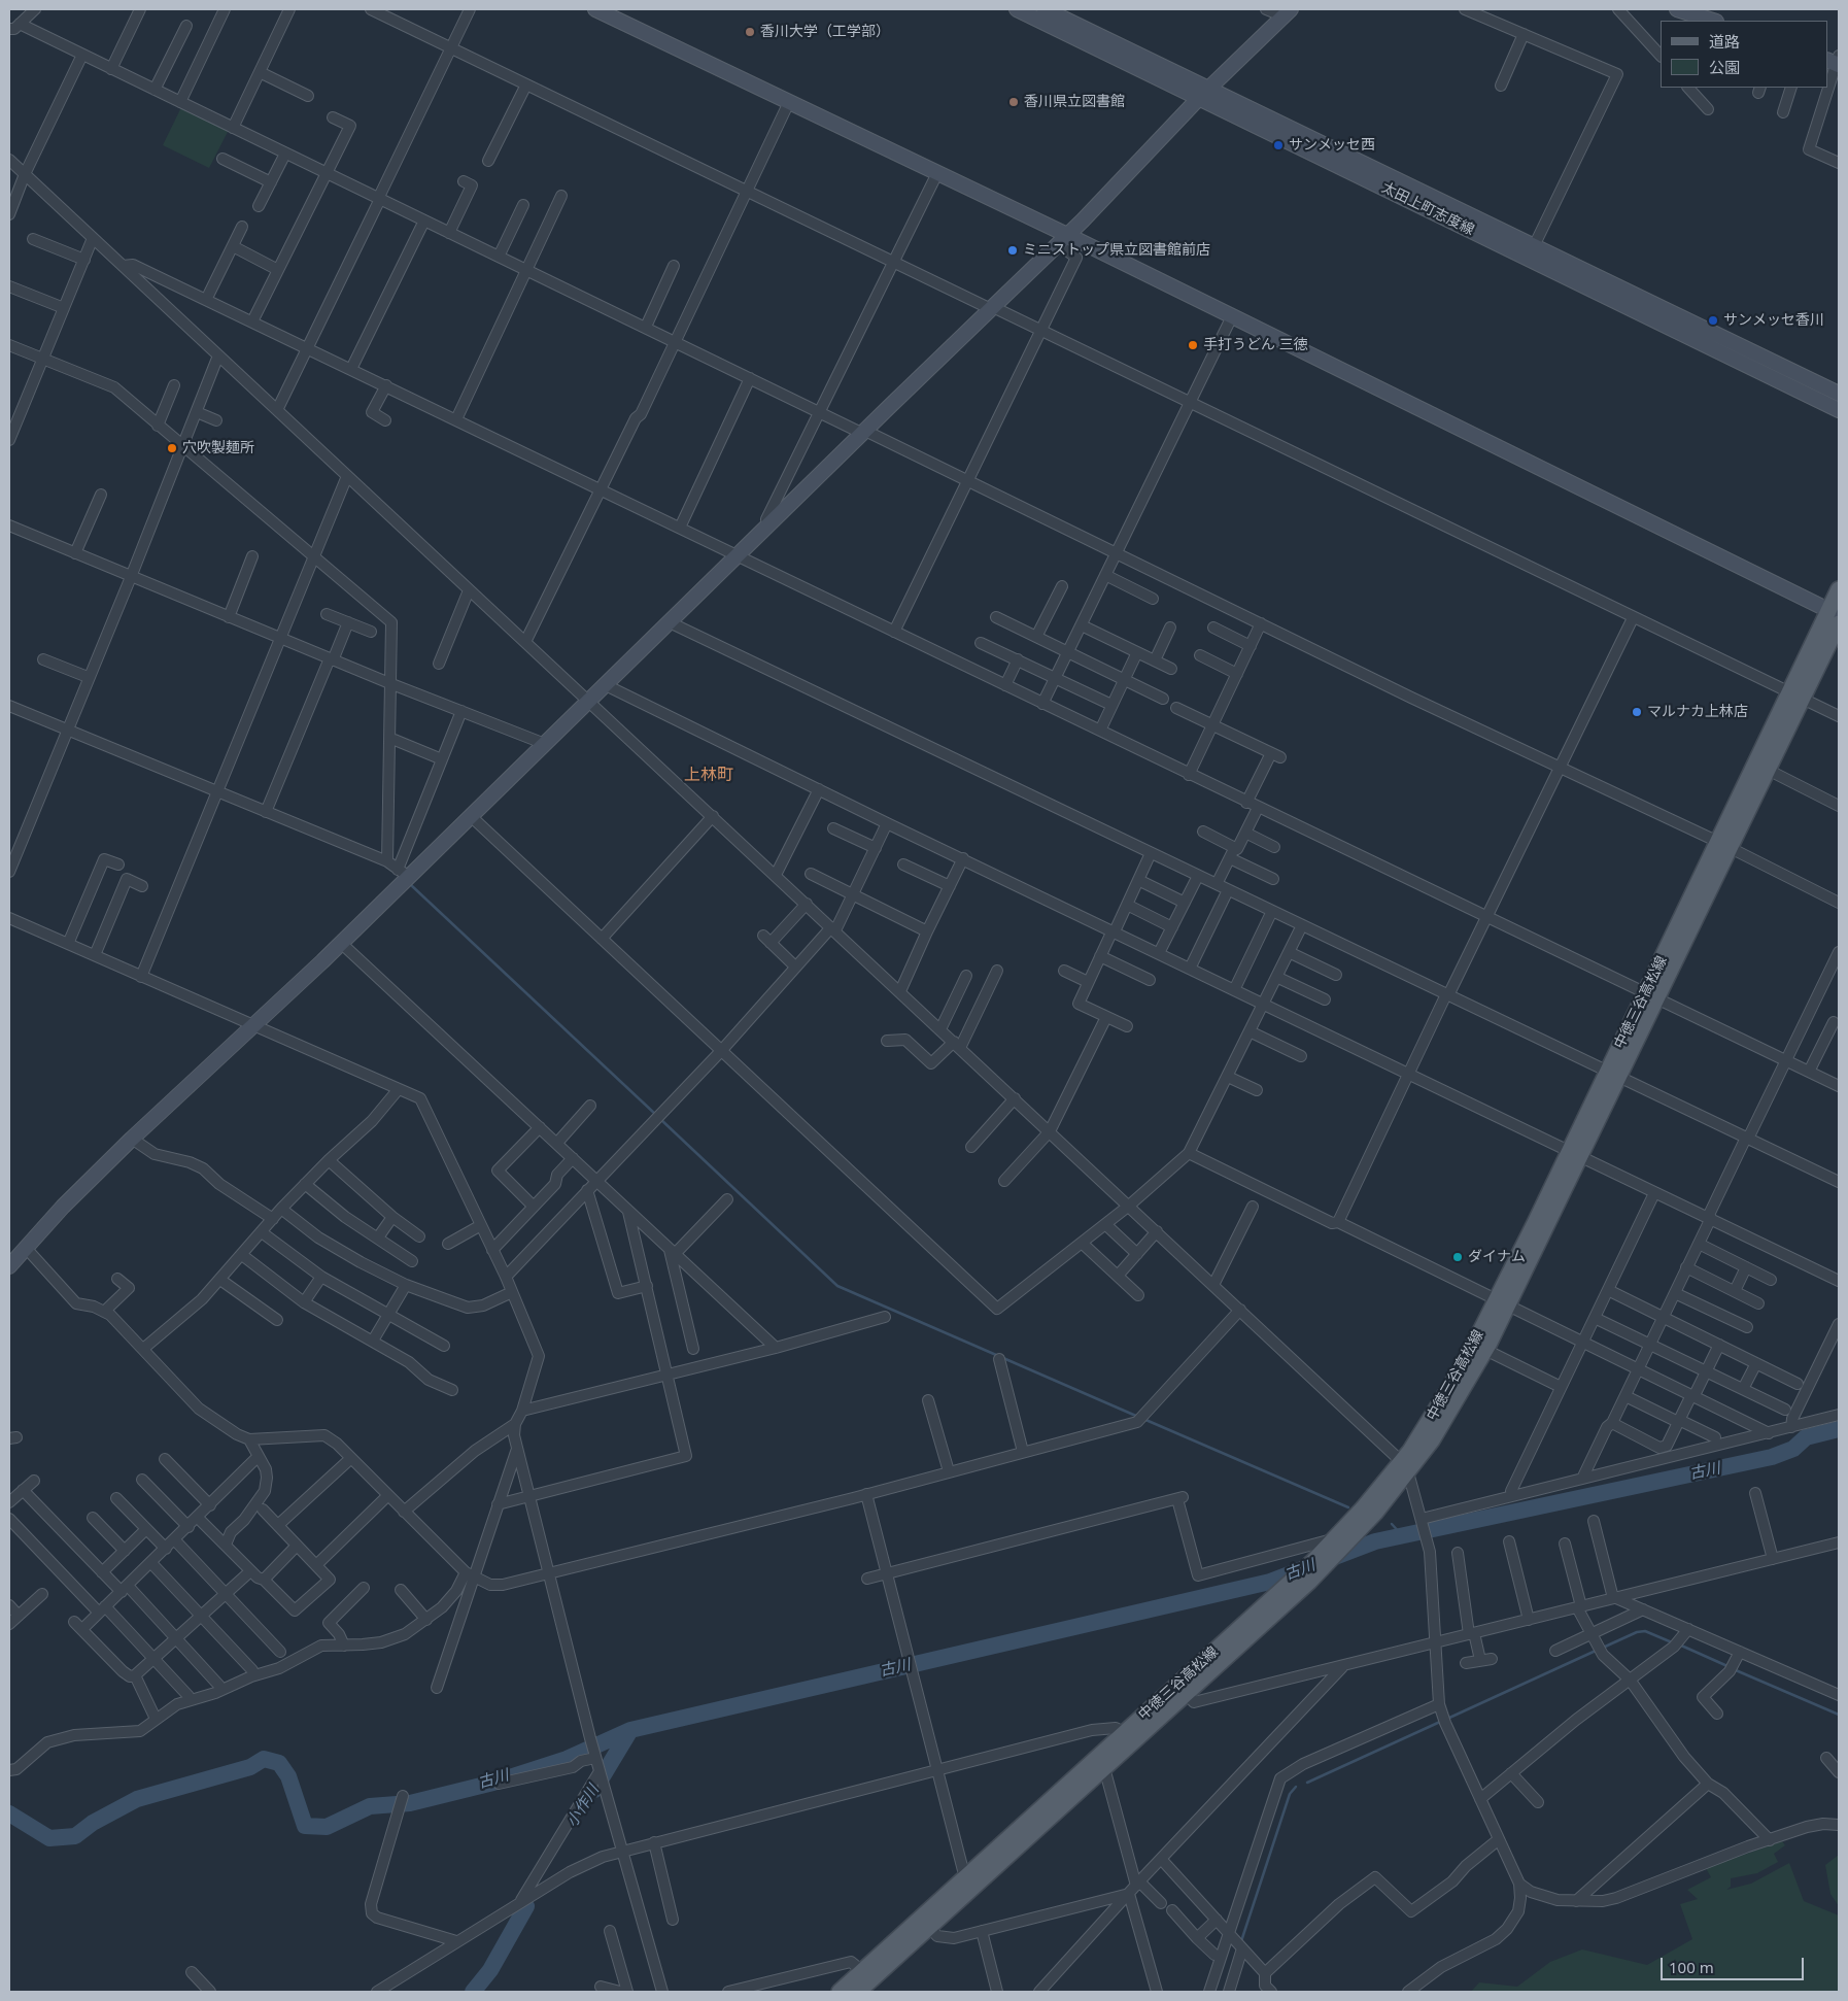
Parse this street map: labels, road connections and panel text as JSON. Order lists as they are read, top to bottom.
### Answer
{
  "streets": {
    "main road": ["中徳三谷高松線"],
    "street": ["太田上町志度線"]
  },
  "districts": ["上林町"],
  "water": ["古川", "小作川"],
  "places": [
    "香川大学（工学部）",
    "香川県立図書館",
    "サンメッセ西",
    "ミニストップ県立図書館前店",
    "サンメッセ香川",
    "手打うどん 三徳",
    "穴吹製麺所",
    "マルナカ上林店",
    "ダイナム"
  ],
  "legend": ["道路", "公園"],
  "scale_bar": "100 m"
}
